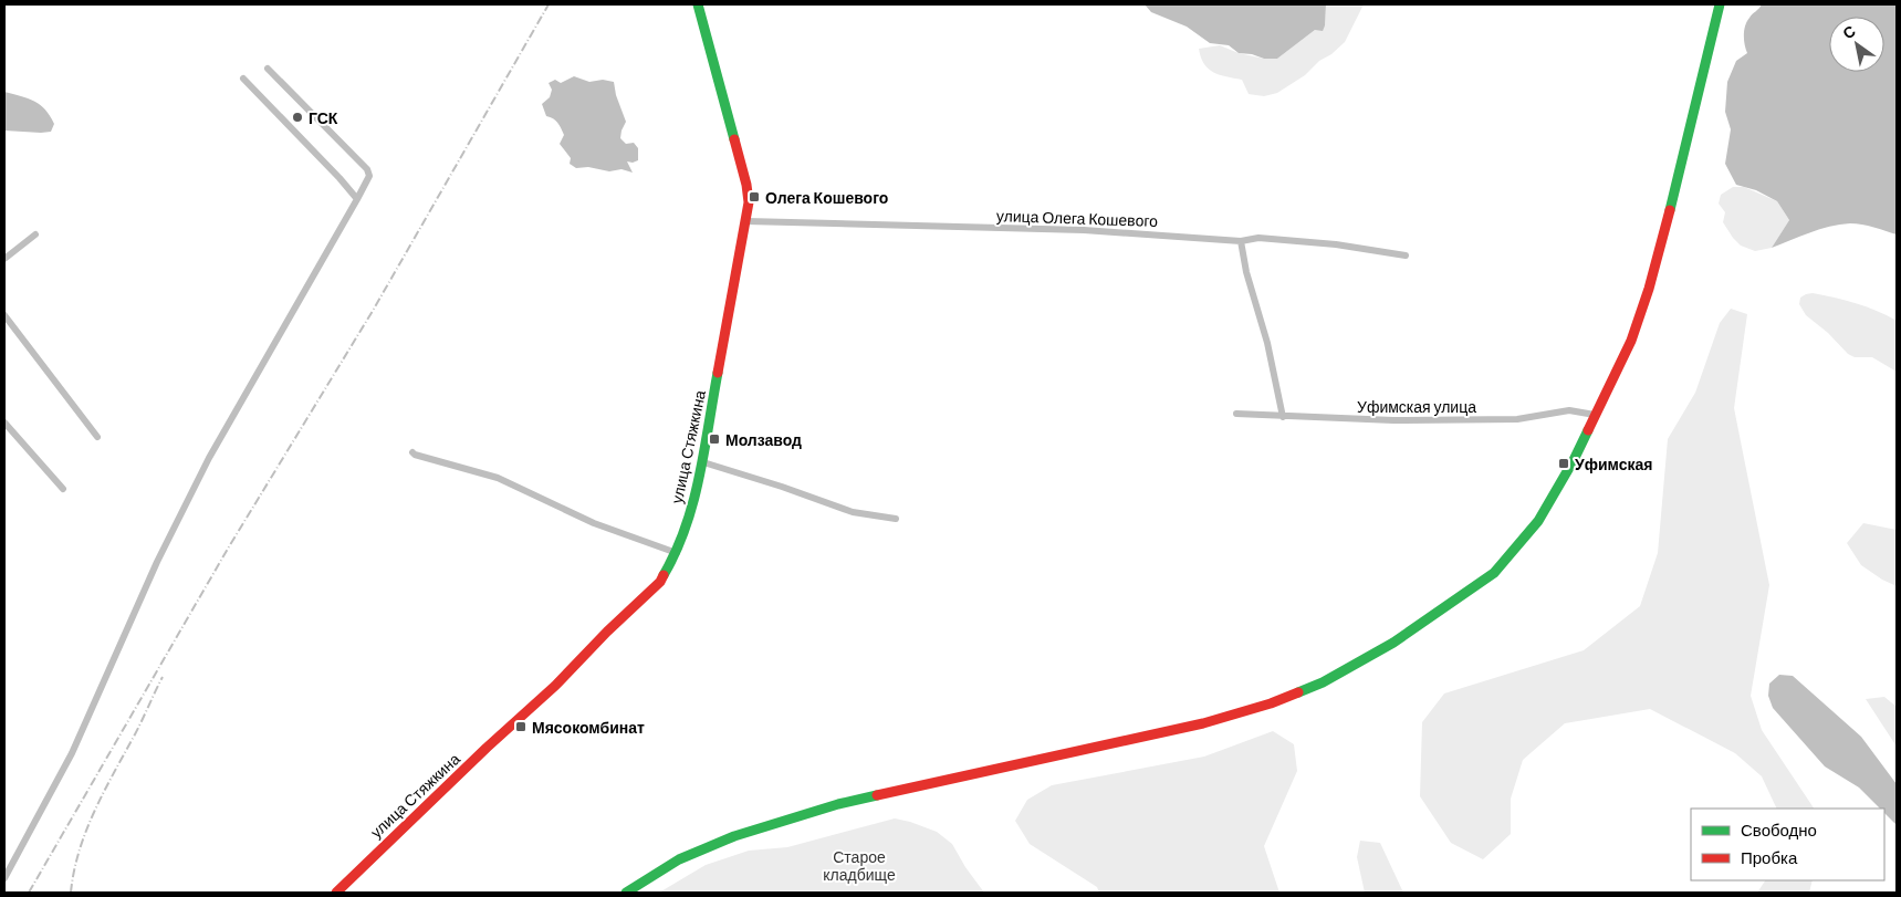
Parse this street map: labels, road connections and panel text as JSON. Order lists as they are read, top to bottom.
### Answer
{
  "streets": {
    "main road": ["улица Стяжкина"],
    "street": ["улица Олега Кошевого", "Уфимская улица"]
  },
  "crossings": [
    ["улица Олега Кошевого", "улица Стяжкина"]
  ],
  "parks": ["Старое кладбище"],
  "places": {
    "other": ["ГСК"],
    "transit": [
      "Олега Кошевого",
      "Молзавод",
      "Уфимская",
      "Мясокомбинат"
    ]
  },
  "legend": ["Свободно", "Пробка"],
  "north": "top left"
}
